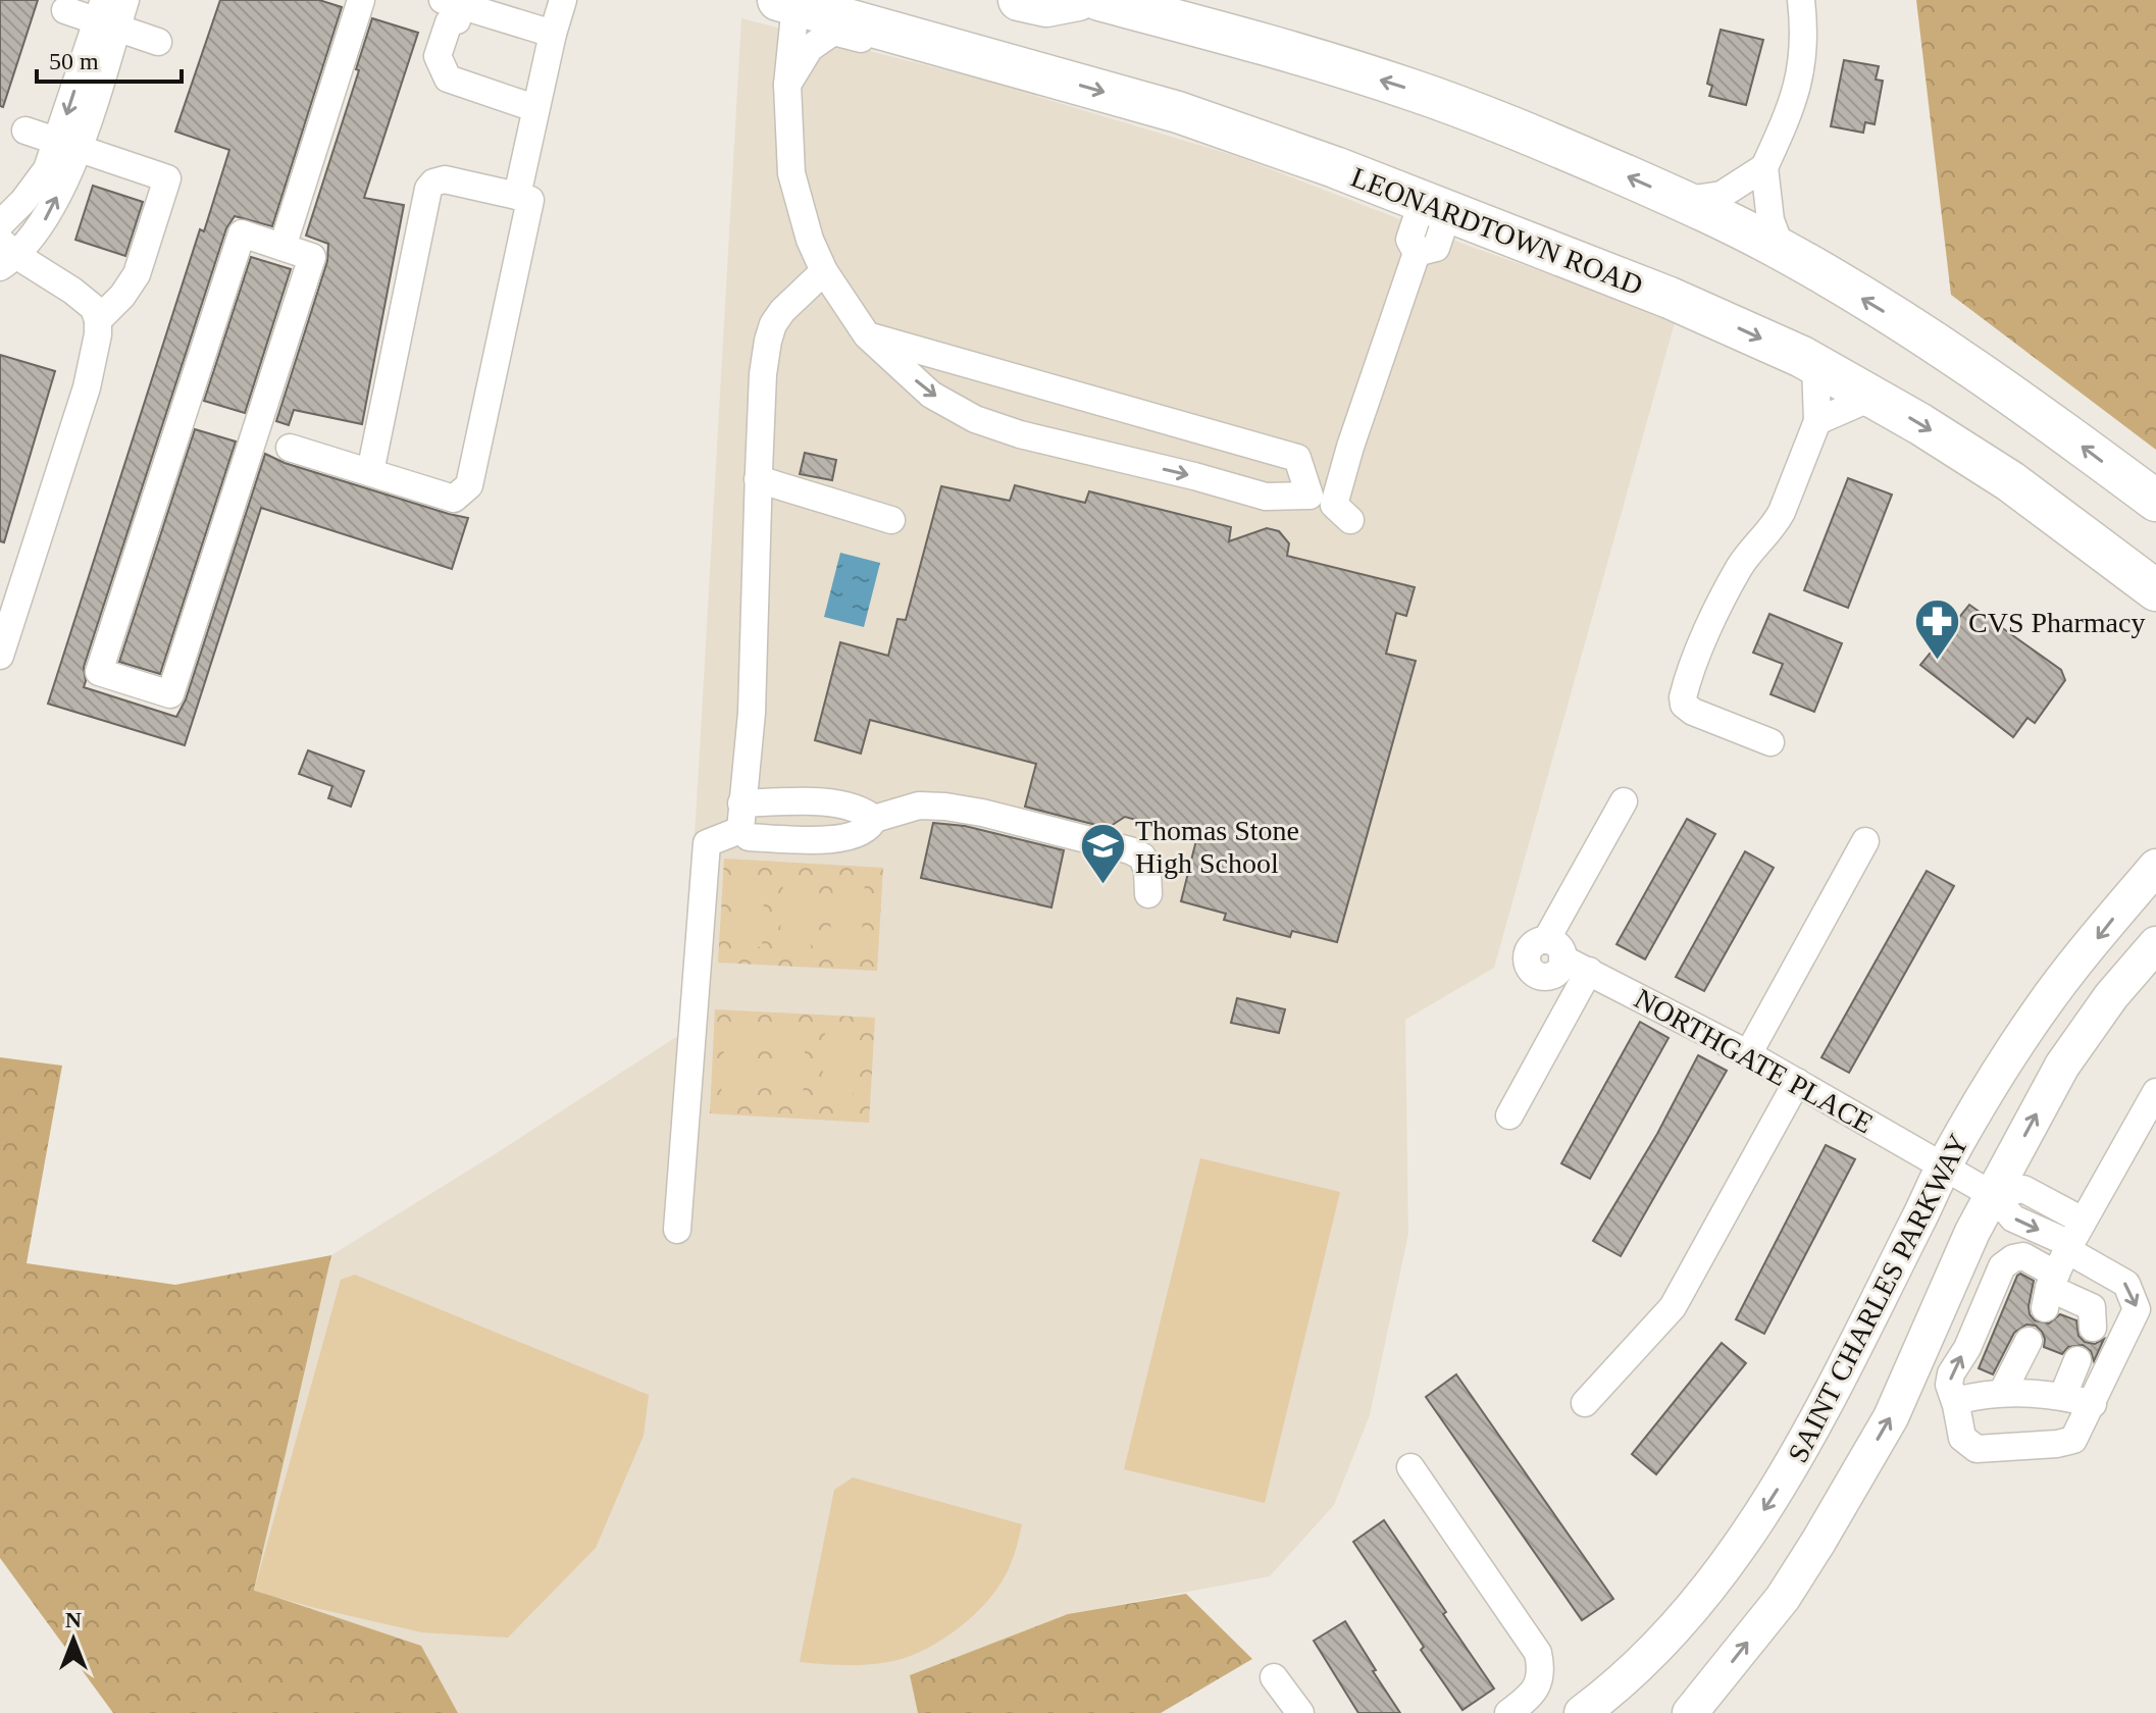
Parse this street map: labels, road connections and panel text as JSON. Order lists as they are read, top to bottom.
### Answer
{
  "streets": {
    "highway": ["LEONARDTOWN ROAD"],
    "main road": ["SAINT CHARLES PARKWAY"],
    "street": ["NORTHGATE PLACE"]
  },
  "crossings": [
    ["NORTHGATE PLACE", "SAINT CHARLES PARKWAY"]
  ],
  "places": {
    "pharmacy": ["CVS Pharmacy"],
    "school or university": ["Thomas Stone High School"]
  },
  "scale_bar": "50 m",
  "north": "top"
}
